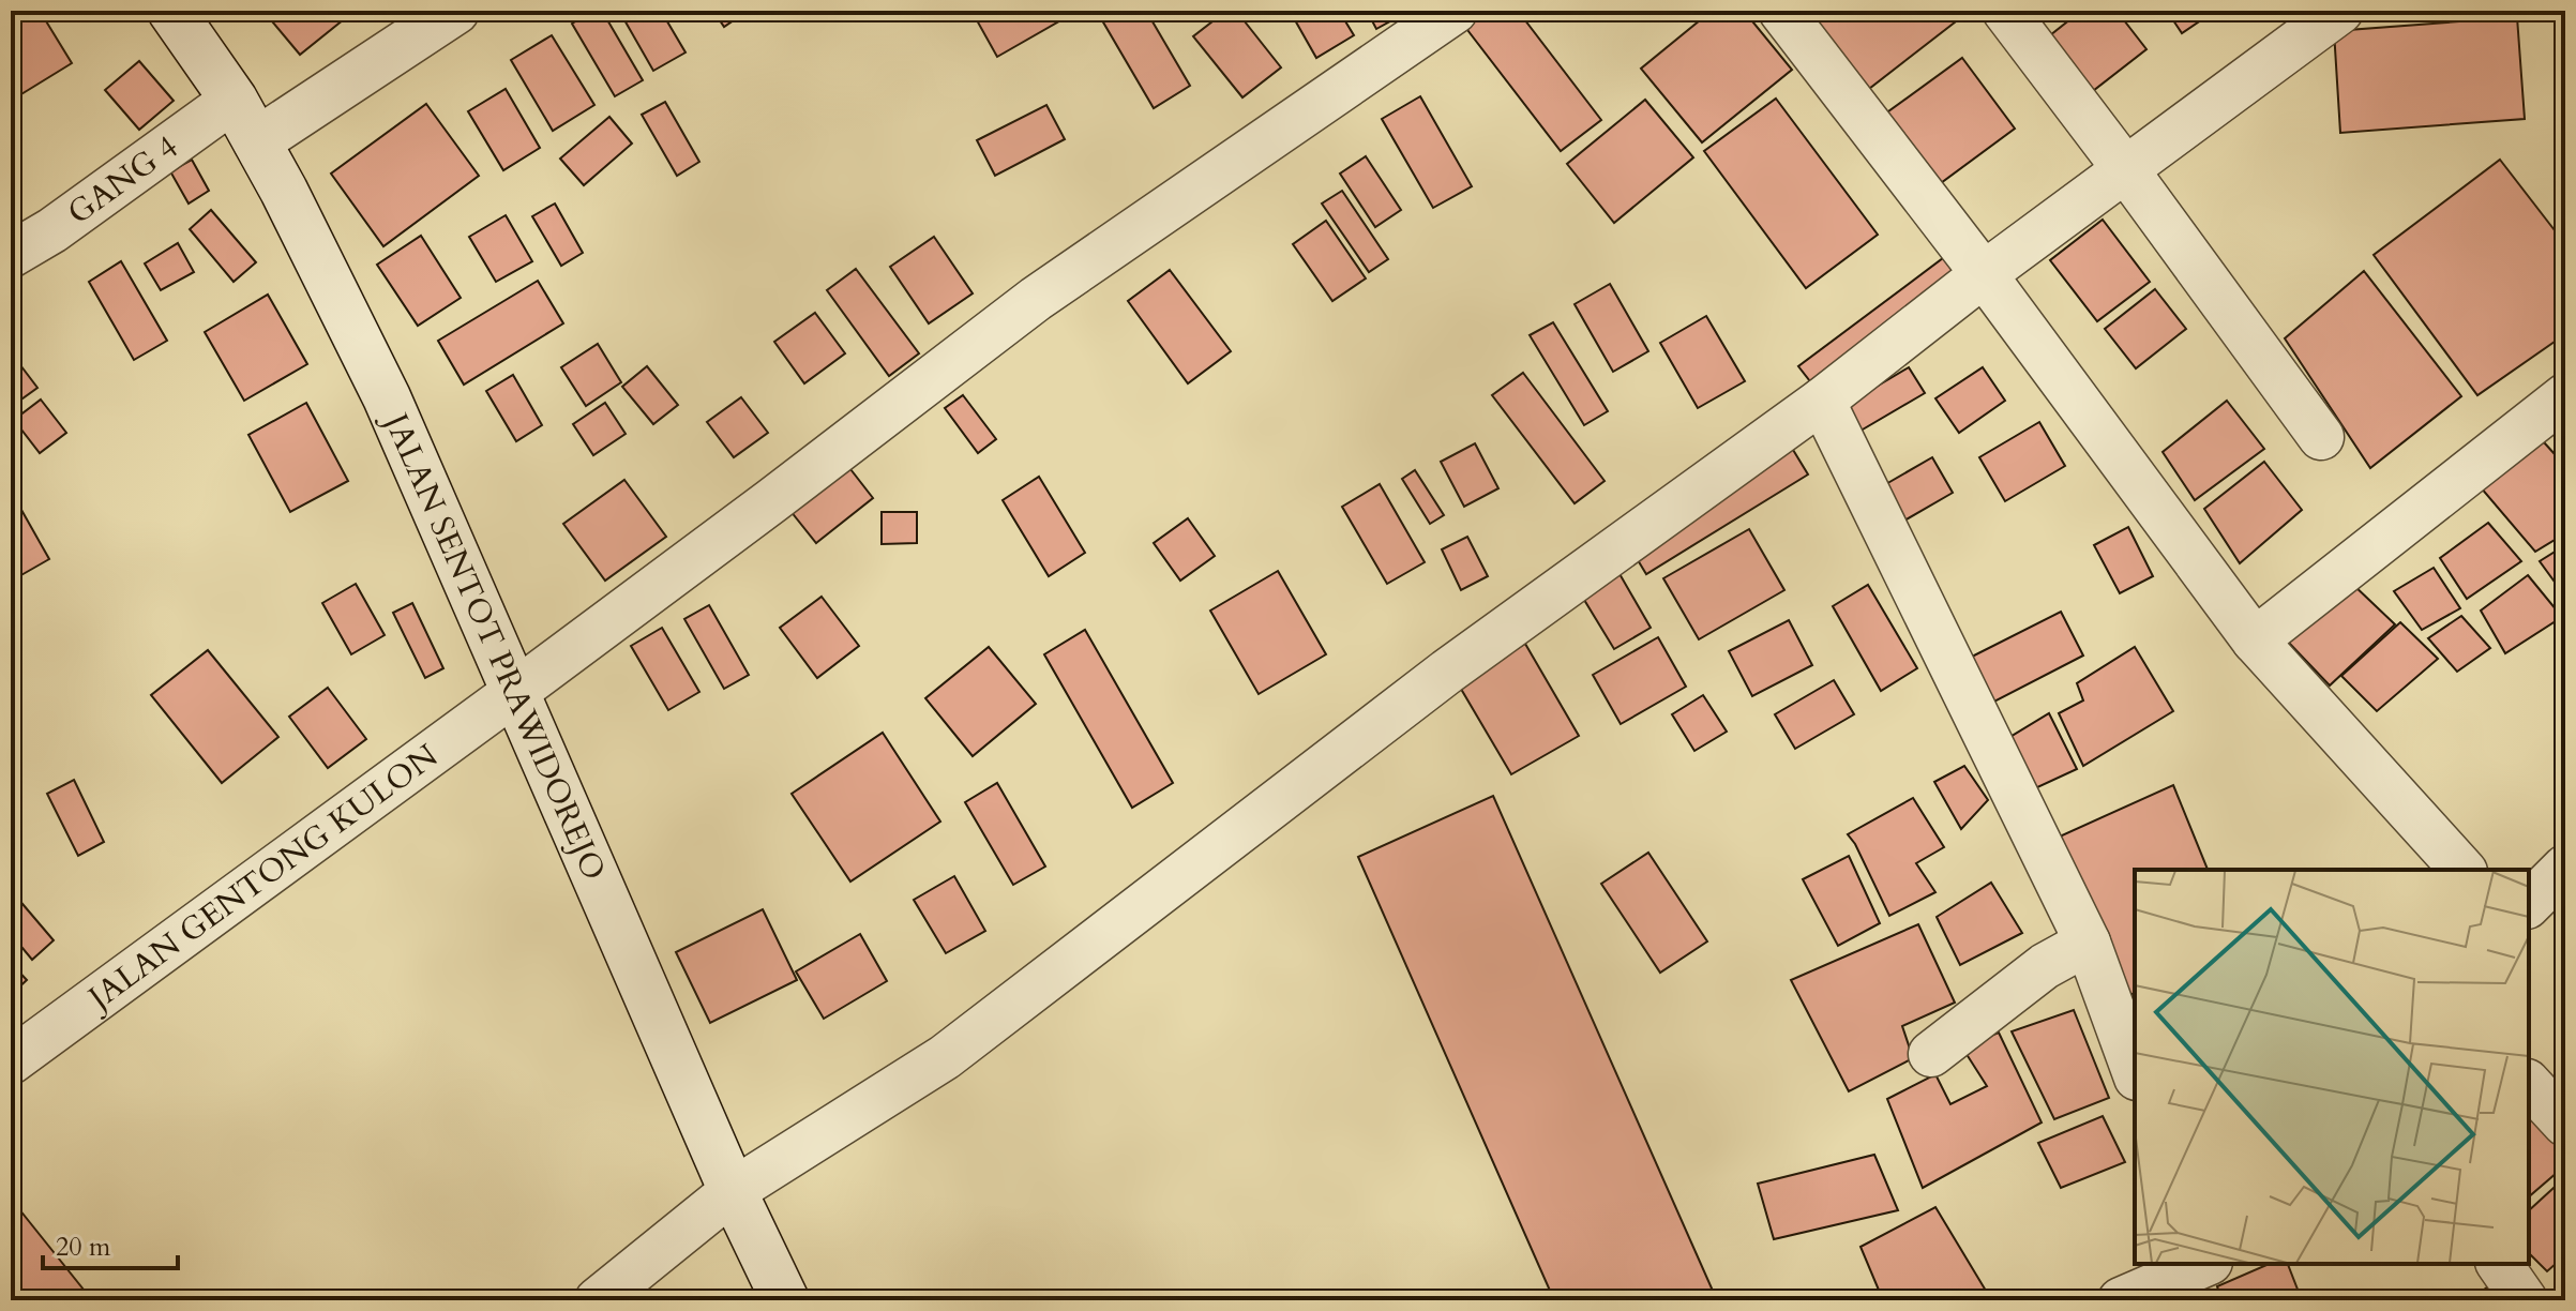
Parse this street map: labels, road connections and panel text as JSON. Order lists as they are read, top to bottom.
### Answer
{
  "streets": {
    "main road": ["JALAN SENTOT PRAWIDOREJO"],
    "street": ["GANG 4", "JALAN GENTONG KULON"]
  },
  "crossings": [
    ["GANG 4", "JALAN SENTOT PRAWIDOREJO"],
    ["JALAN SENTOT PRAWIDOREJO", "JALAN GENTONG KULON"]
  ],
  "scale_bar": "20 m"
}
